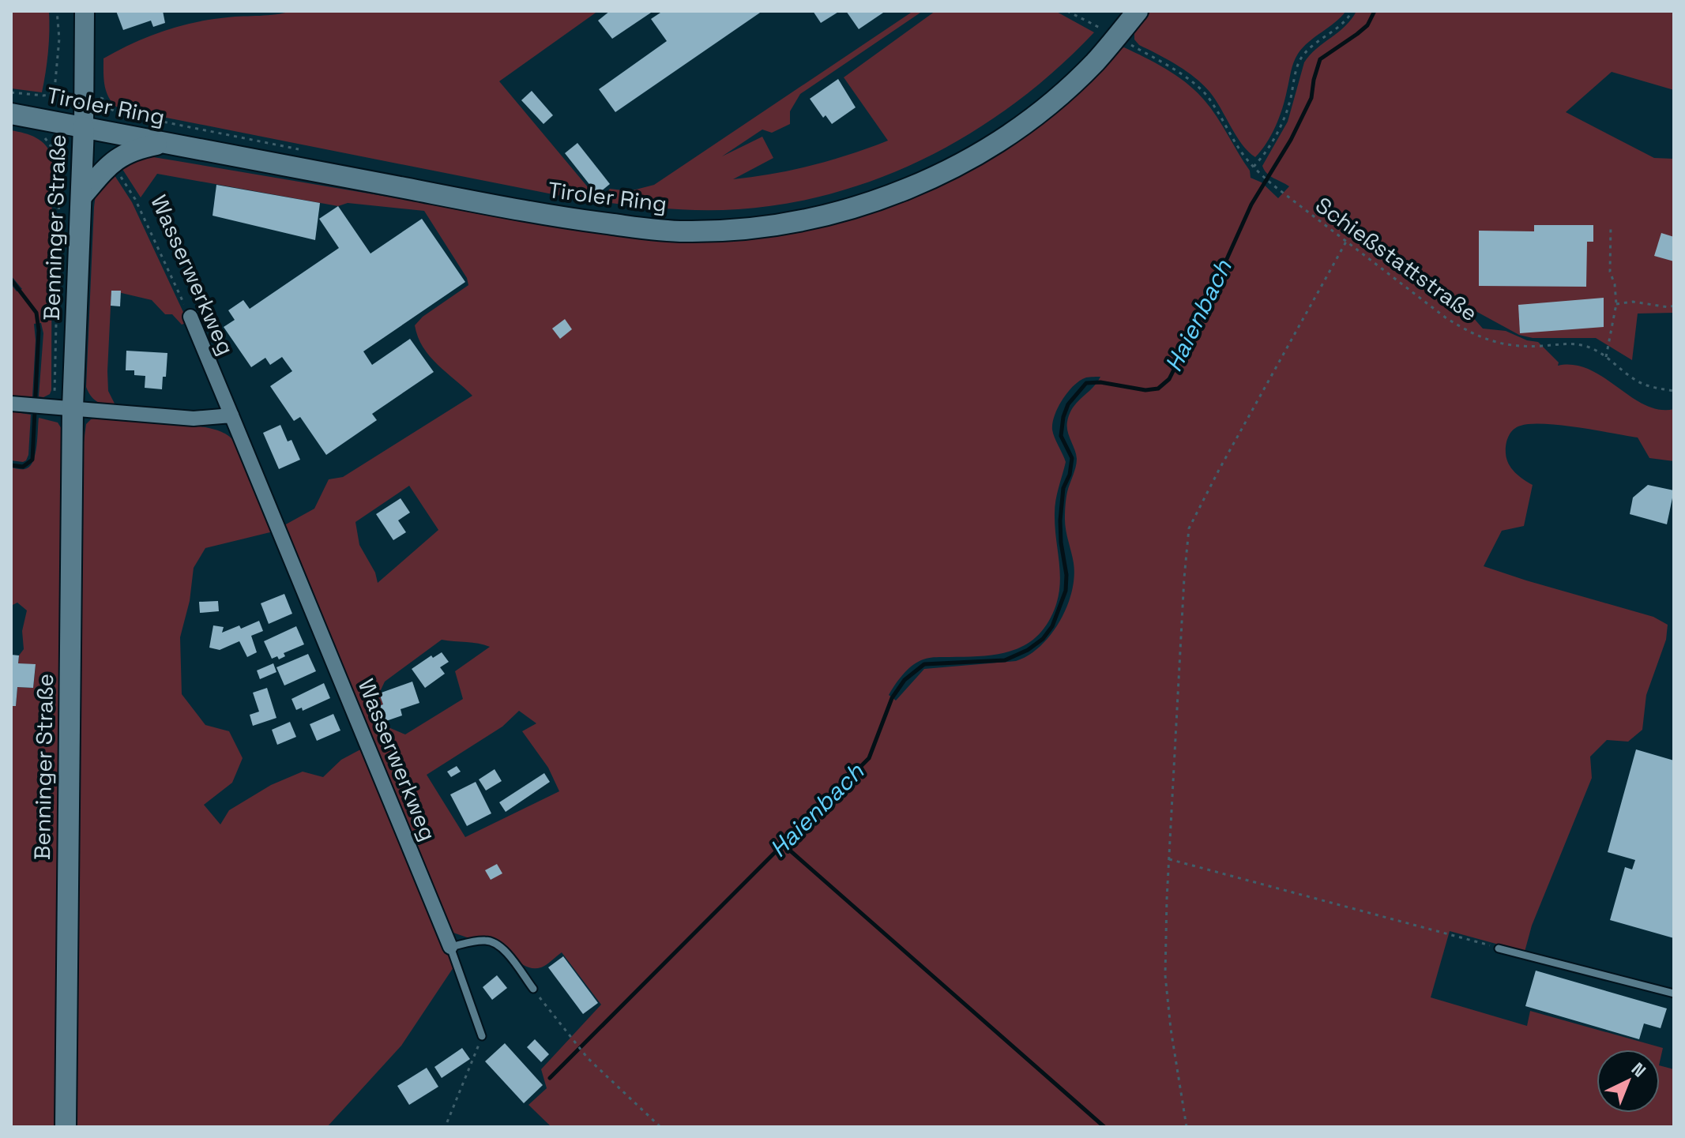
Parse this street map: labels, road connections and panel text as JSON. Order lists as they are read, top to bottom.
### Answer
{
  "streets": {
    "main road": ["Tiroler Ring", "Benninger Straße"],
    "street": ["Wasserwerkweg"],
    "path": ["Schießstattstraße"]
  },
  "crossings": [
    ["Tiroler Ring", "Benninger Straße"],
    ["Tiroler Ring", "Schießstattstraße"]
  ],
  "water": ["Haienbach"],
  "north": "top right"
}
